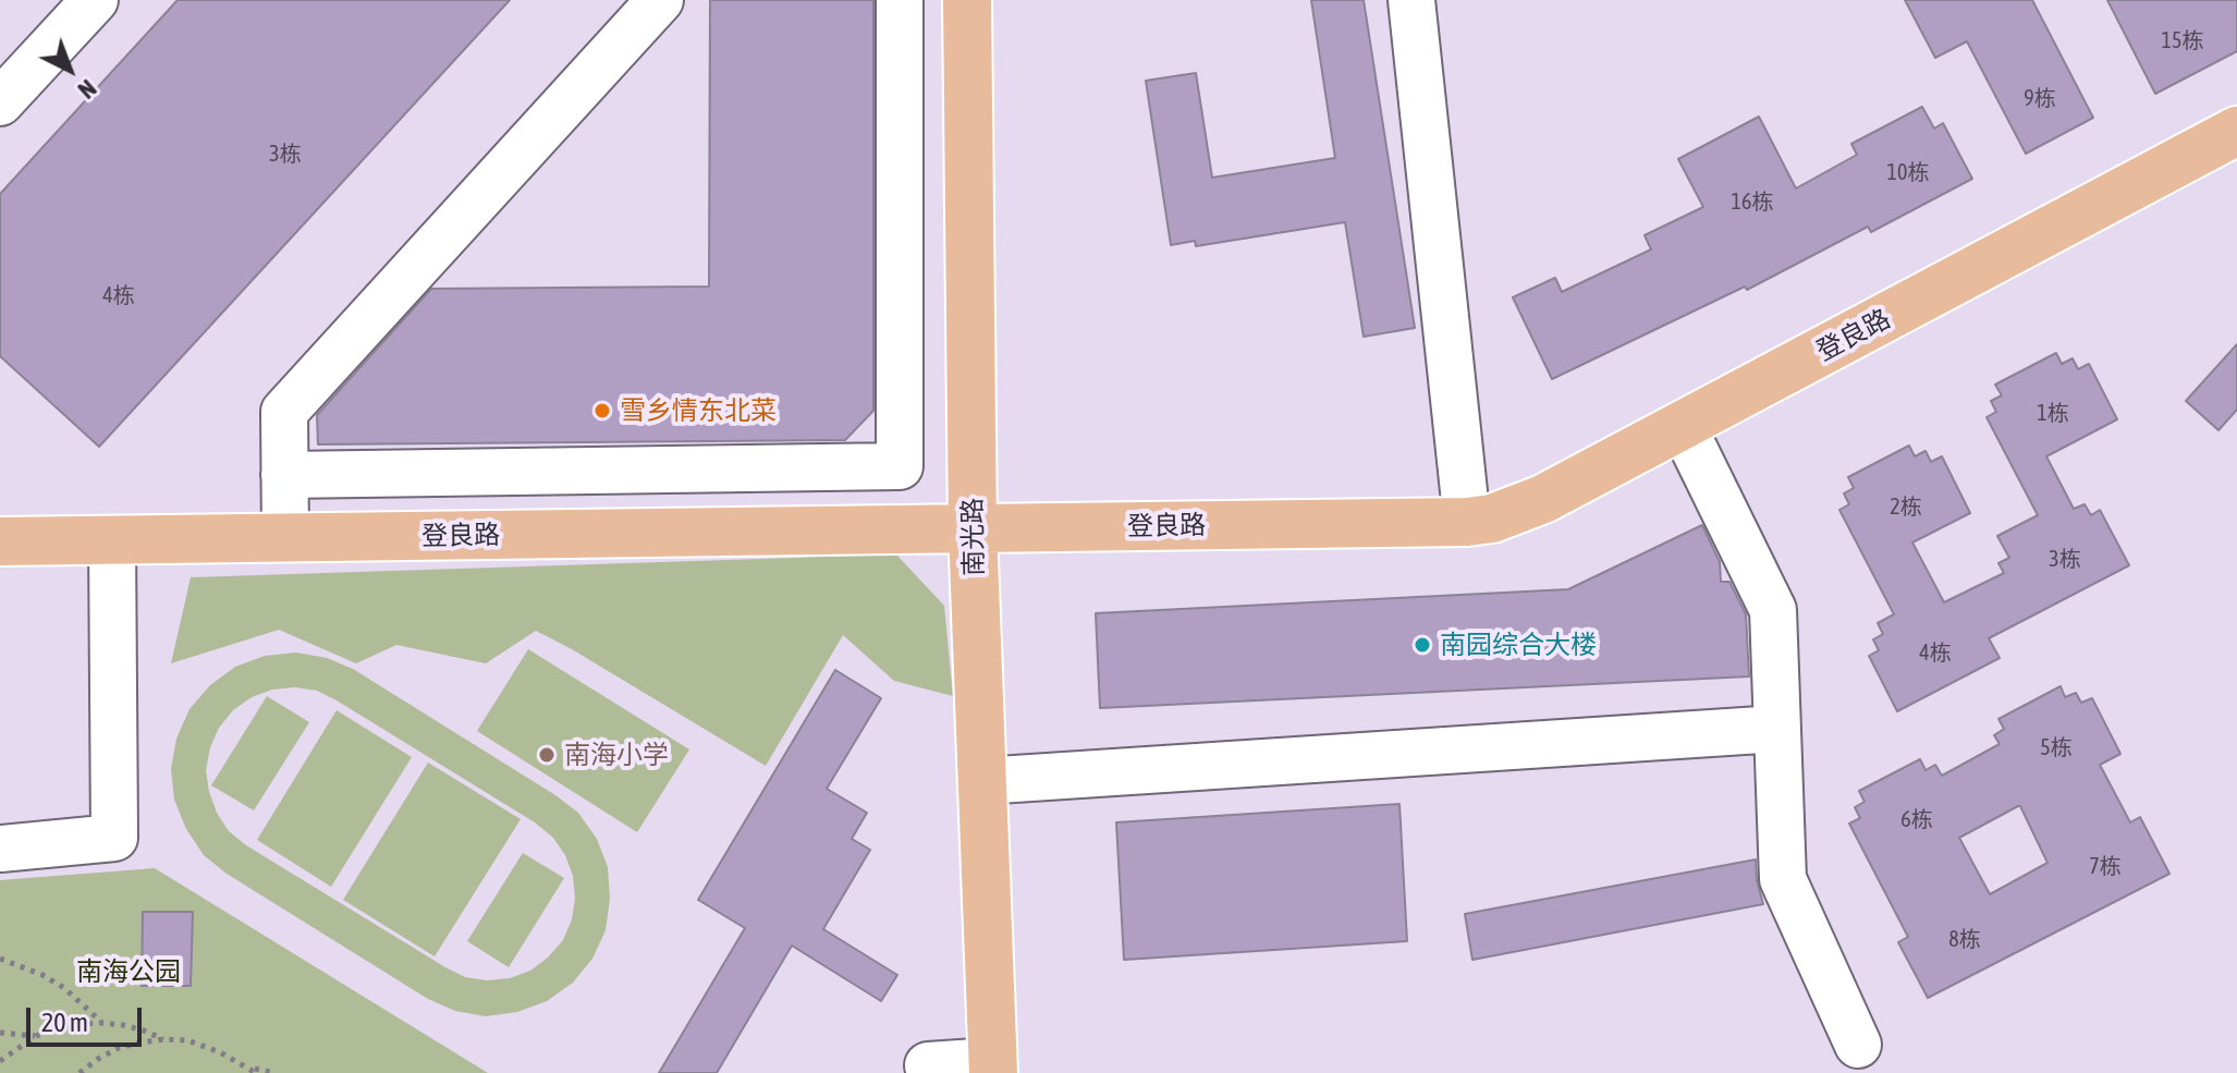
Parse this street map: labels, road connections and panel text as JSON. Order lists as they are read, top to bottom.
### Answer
{
  "streets": {
    "main road": ["登良路", "南光路"]
  },
  "crossings": [
    ["登良路", "南光路"]
  ],
  "parks": ["南海公园"],
  "places": ["雪乡情东北菜", "南园综合大楼", "南海小学"],
  "house_numbers": [
    "15栋",
    "9栋",
    "3栋",
    "10栋",
    "16栋",
    "4栋",
    "1栋",
    "2栋",
    "3栋",
    "4栋",
    "5栋",
    "6栋",
    "7栋",
    "8栋"
  ],
  "scale_bar": "20 m",
  "north": "bottom right"
}
